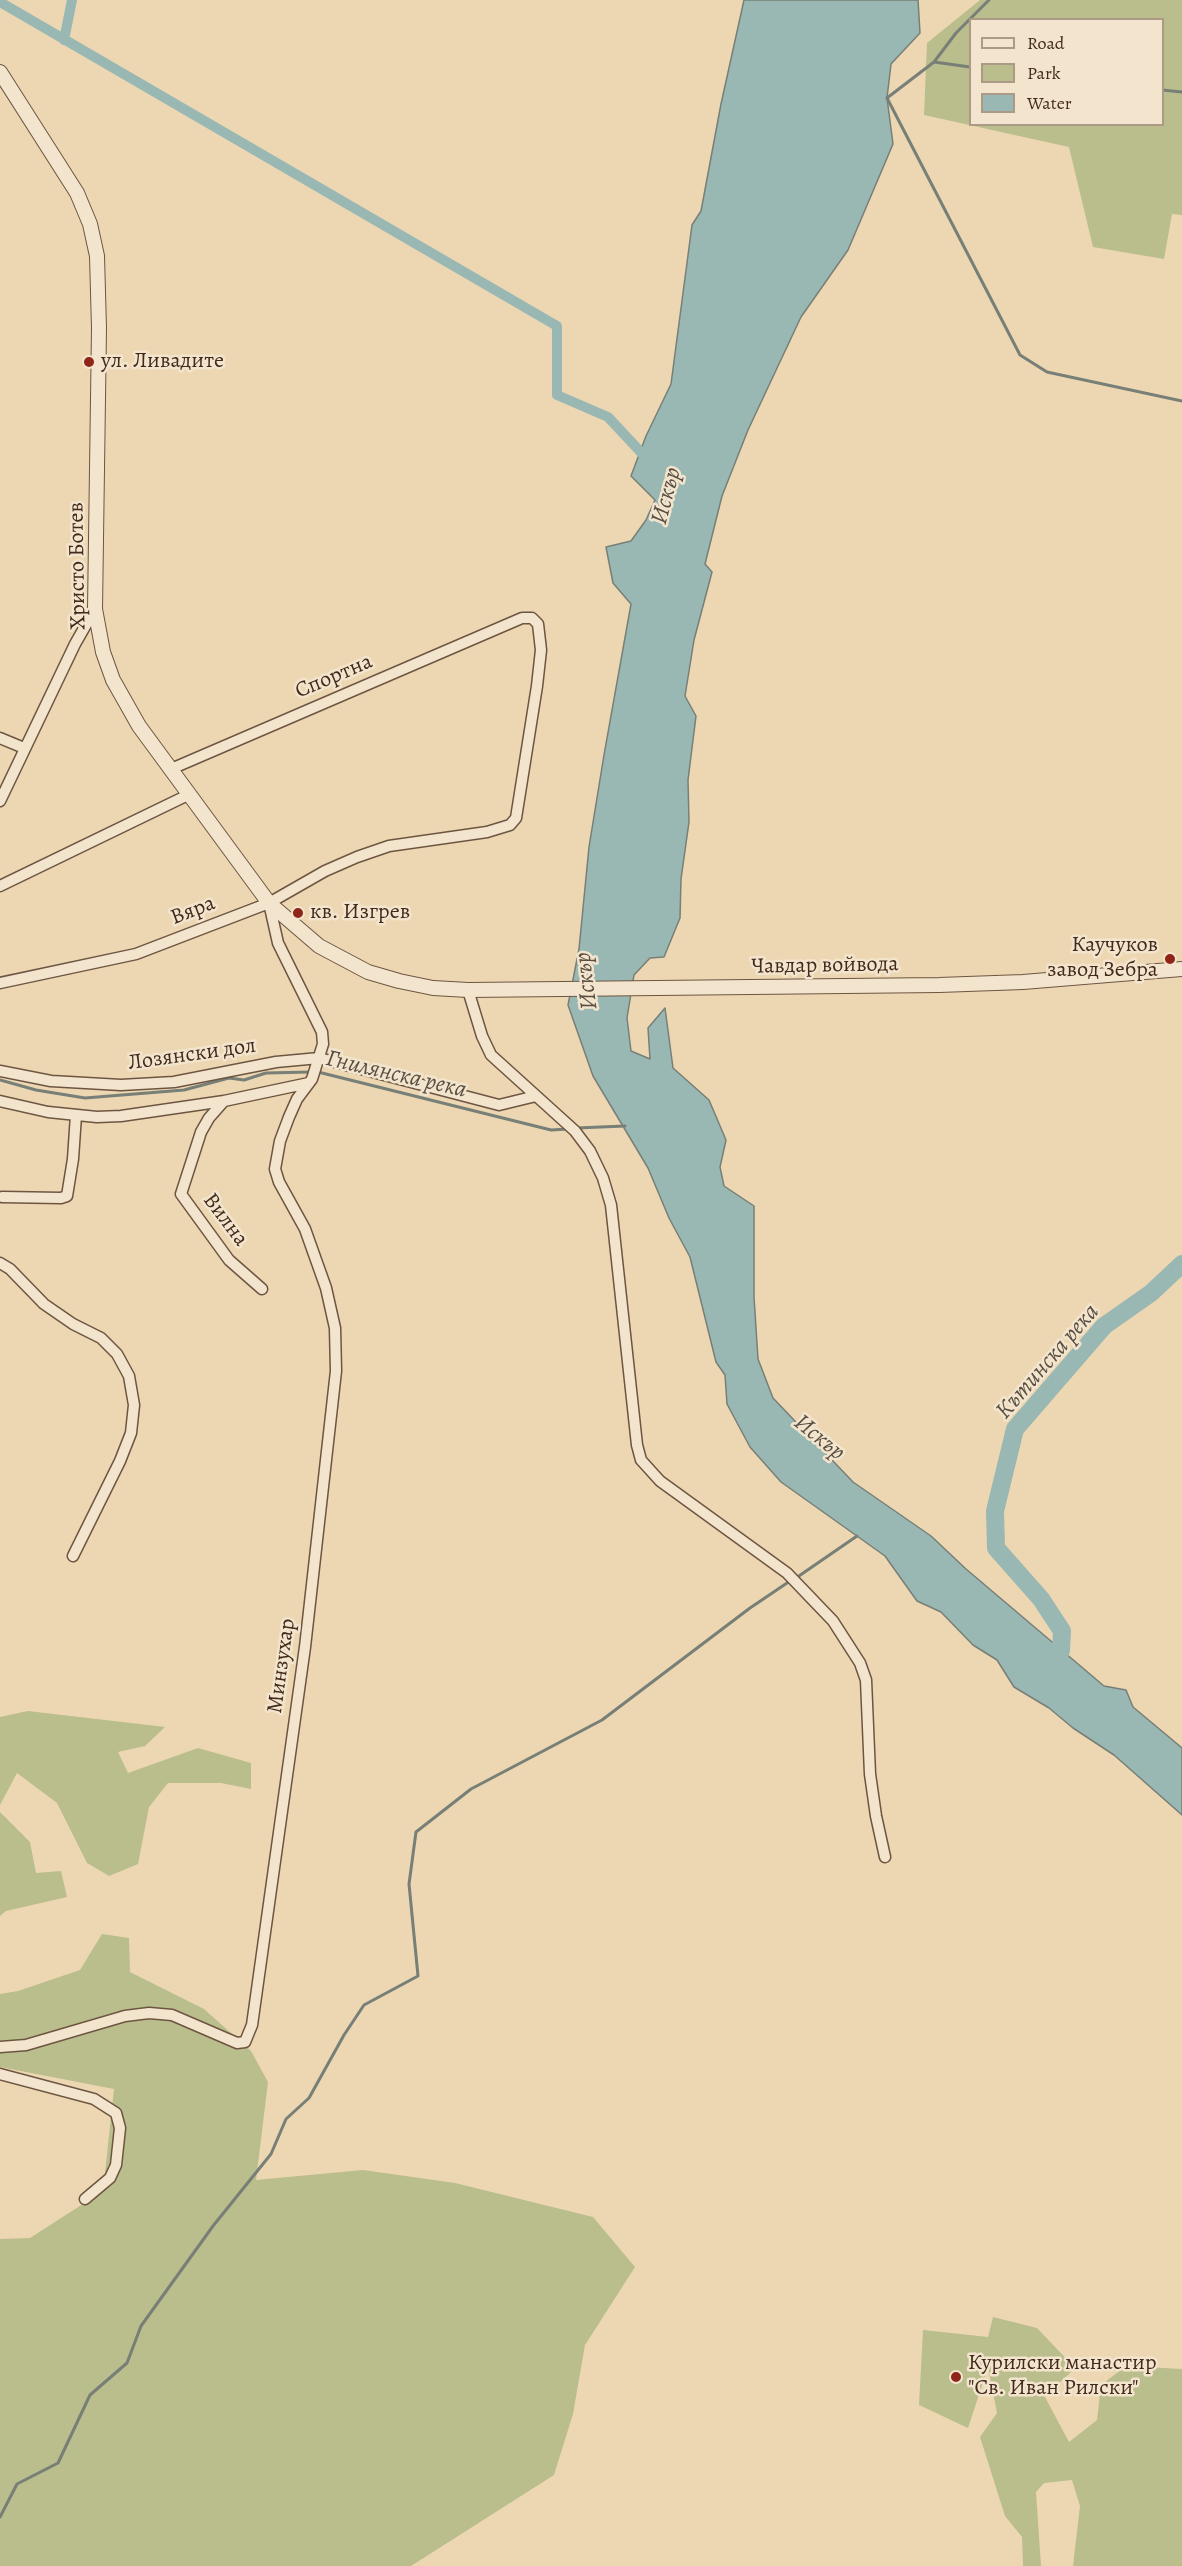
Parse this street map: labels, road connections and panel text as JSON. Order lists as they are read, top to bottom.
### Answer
{
  "streets": {
    "street": [
      "Христо Ботев",
      "Спортна",
      "Вяра",
      "Чавдар войвода",
      "Лозянски дол",
      "Вилна",
      "Минзухар"
    ]
  },
  "crossings": [
    ["Христо Ботев", "Спортна"],
    ["Христо Ботев", "Вяра"],
    ["Христо Ботев", "Чавдар войвода"],
    ["Христо Ботев", "Лозянски дол"],
    ["Христо Ботев", "Минзухар"],
    ["Спортна", "Вяра"],
    ["Вяра", "Чавдар войвода"],
    ["Лозянски дол", "Вилна"],
    ["Лозянски дол", "Минзухар"]
  ],
  "water": ["Искър", "Гнилянска река", "Кътинска река"],
  "places": [
    "ул. Ливадите",
    "кв. Изгрев",
    "Каучуков завод Зебра",
    "Курилски манастир \"Св. Иван Рилски\""
  ],
  "legend": ["Road", "Park", "Water"]
}
